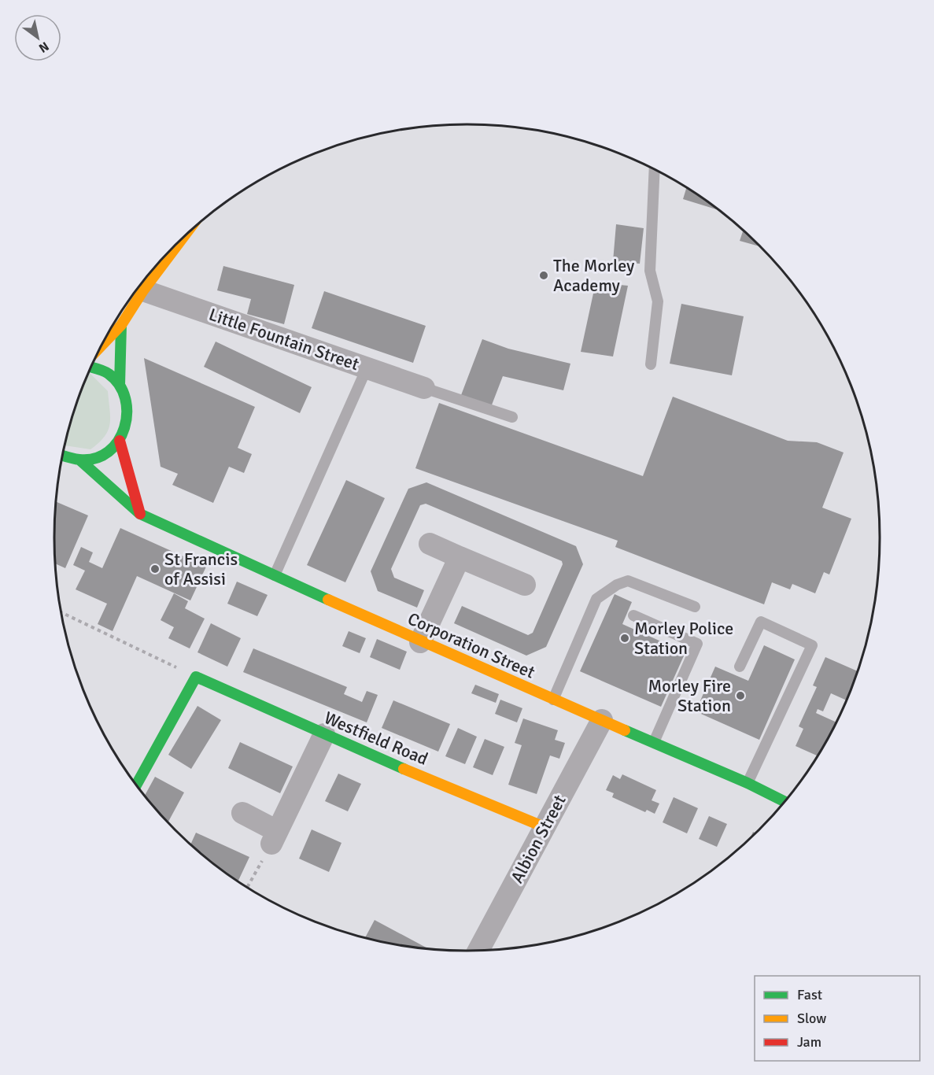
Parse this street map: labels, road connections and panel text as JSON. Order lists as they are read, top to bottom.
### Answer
{
  "streets": {
    "main road": ["Corporation Street", "Westfield Road"],
    "street": ["Little Fountain Street", "Albion Street"]
  },
  "crossings": [
    ["Corporation Street", "Albion Street"],
    ["Westfield Road", "Albion Street"]
  ],
  "places": [
    "The Morley Academy",
    "St Francis of Assisi",
    "Morley Police Station",
    "Morley Fire Station"
  ],
  "legend": ["Fast", "Slow", "Jam"],
  "north": "bottom right"
}
